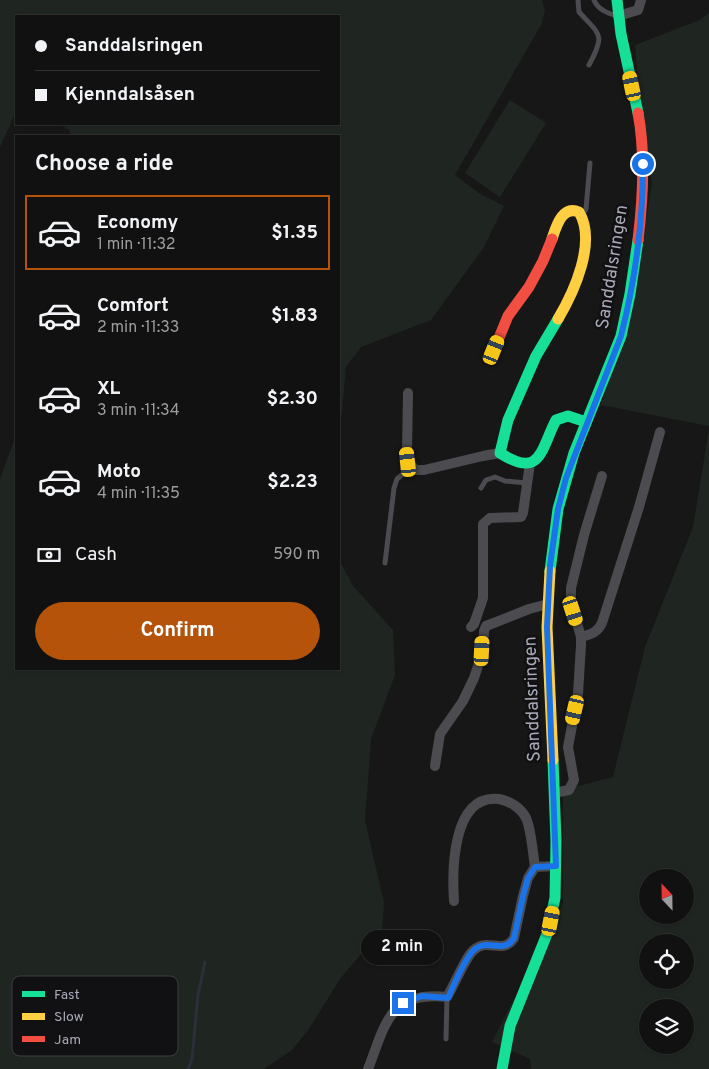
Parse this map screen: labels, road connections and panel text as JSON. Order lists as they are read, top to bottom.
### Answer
{
  "streets": {
    "main road": ["Sanddalsringen"]
  },
  "legend": ["Fast", "Slow", "Jam"],
  "north": "top",
  "page": {
    "banner": ["Sanddalsringen", "Kjenndalsåsen"],
    "heading": "Choose a ride",
    "list": [
      {
        "name": "Economy",
        "note": "1 min · 11:32",
        "value": "$1.35"
      },
      {
        "name": "Comfort",
        "note": "2 min · 11:33",
        "value": "$1.83"
      },
      {
        "name": "XL",
        "note": "3 min · 11:34",
        "value": "$2.30"
      },
      {
        "name": "Moto",
        "note": "4 min · 11:35",
        "value": "$2.23"
      }
    ],
    "pay": ["Cash", "590 m"],
    "buttons": "Confirm",
    "bubble": "2 min"
  }
}
